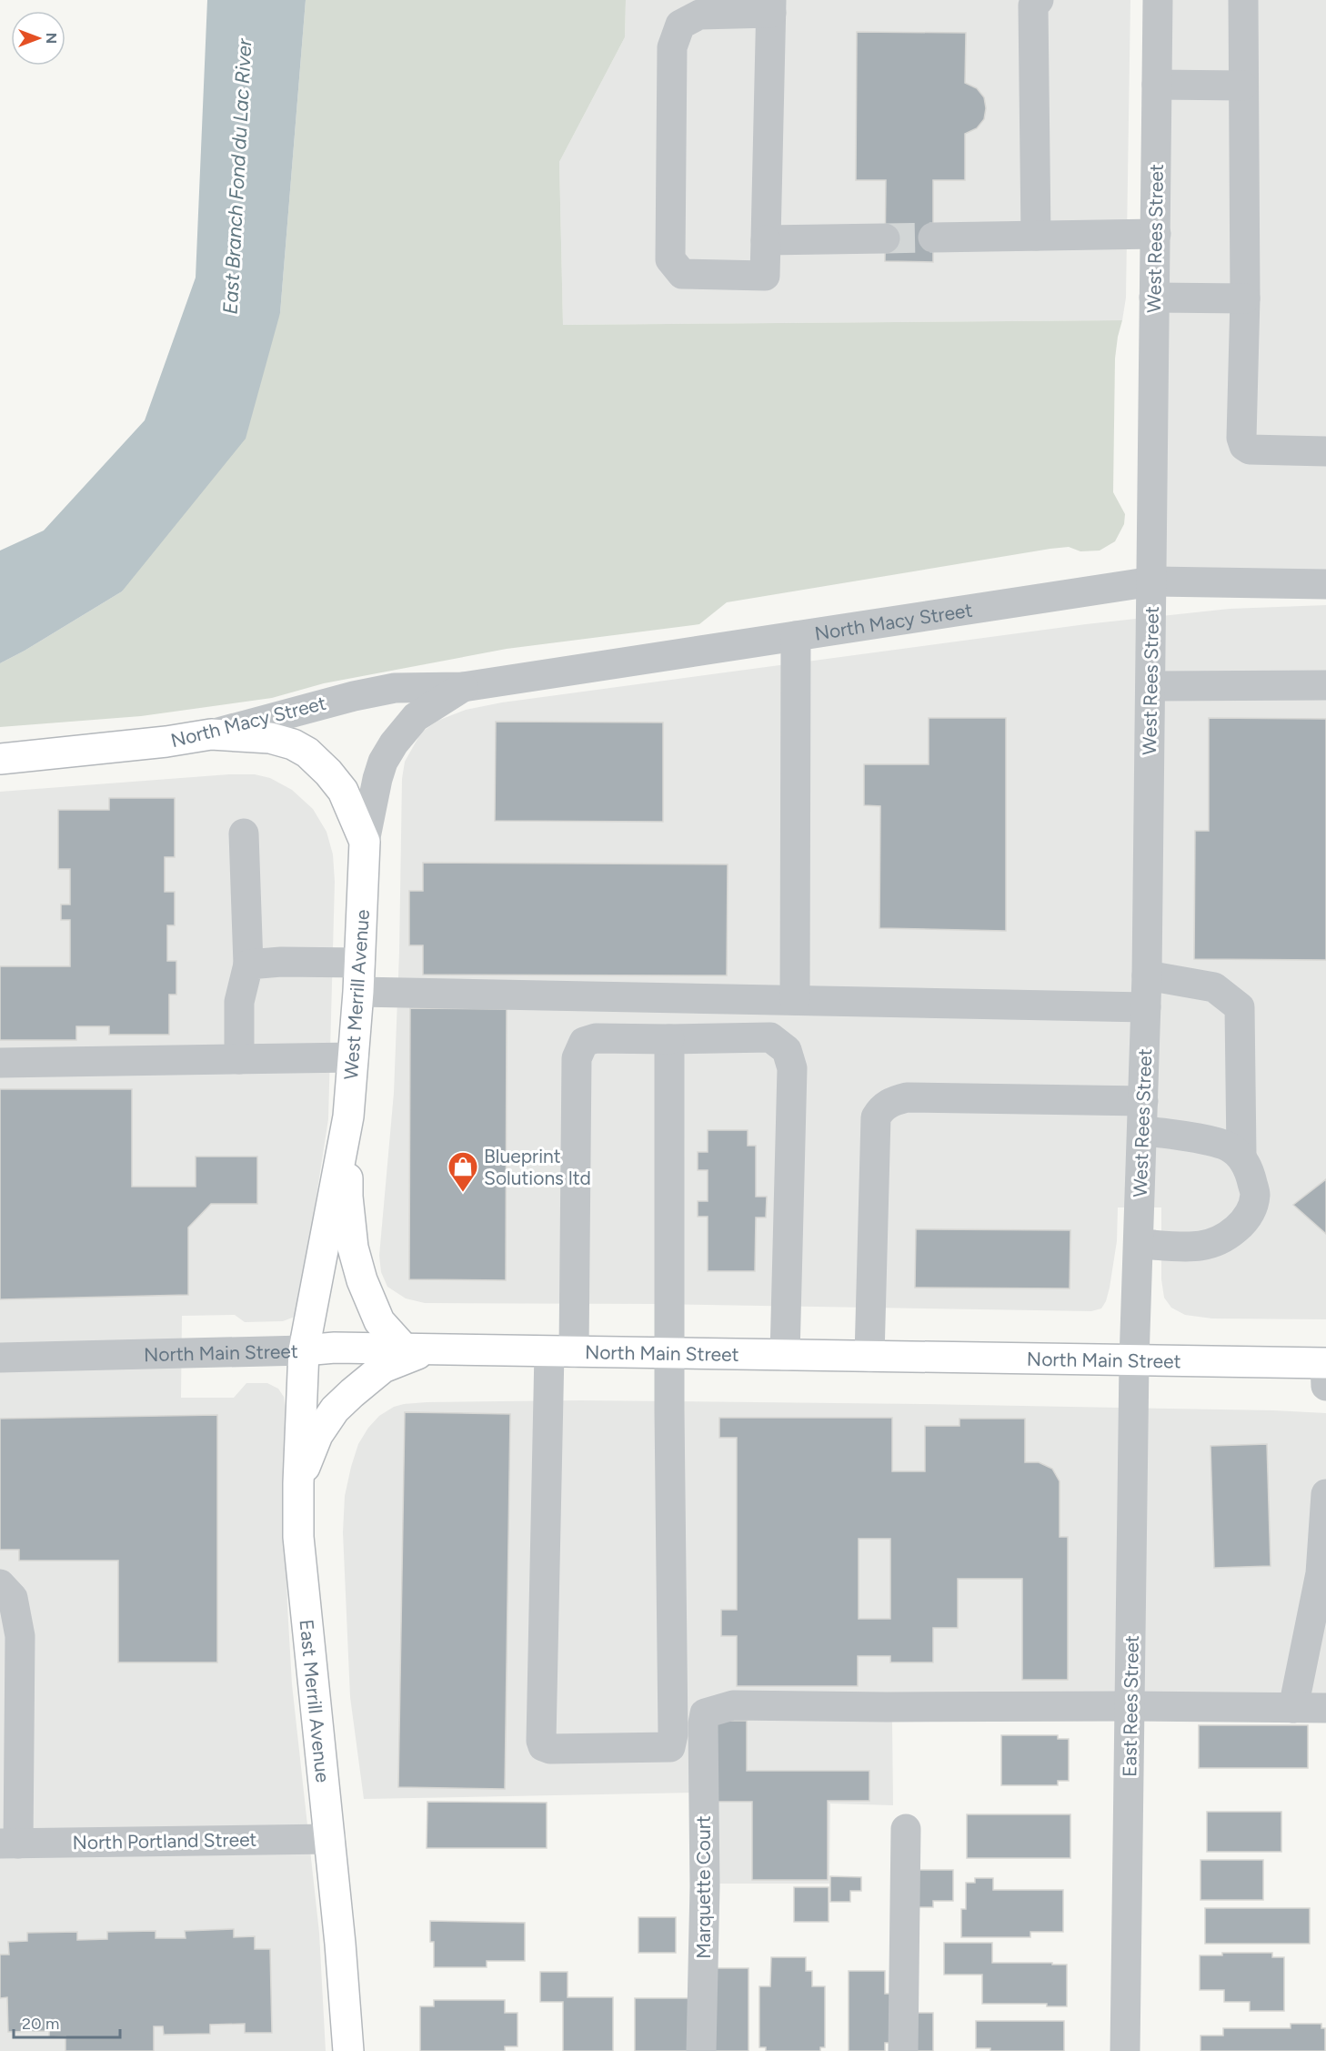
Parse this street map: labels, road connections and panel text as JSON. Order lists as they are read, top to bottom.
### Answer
{
  "streets": {
    "main road": [
      "North Macy Street",
      "West Merrill Avenue",
      "North Main Street",
      "East Merrill Avenue"
    ],
    "street": [
      "West Rees Street",
      "East Rees Street",
      "North Portland Street",
      "Marquette Court"
    ]
  },
  "crossings": [
    ["West Rees Street", "North Macy Street"],
    ["West Rees Street", "North Main Street"],
    ["West Rees Street", "East Rees Street"],
    ["North Macy Street", "West Merrill Avenue"],
    ["West Merrill Avenue", "North Main Street"],
    ["West Merrill Avenue", "East Merrill Avenue"],
    ["North Main Street", "East Merrill Avenue"],
    ["North Main Street", "East Rees Street"],
    ["East Merrill Avenue", "North Portland Street"],
    ["East Rees Street", "Marquette Court"]
  ],
  "water": ["East Branch Fond du Lac River"],
  "places": {
    "shop": ["Blueprint Solutions ltd"]
  },
  "scale_bar": "20 m",
  "north": "right"
}
